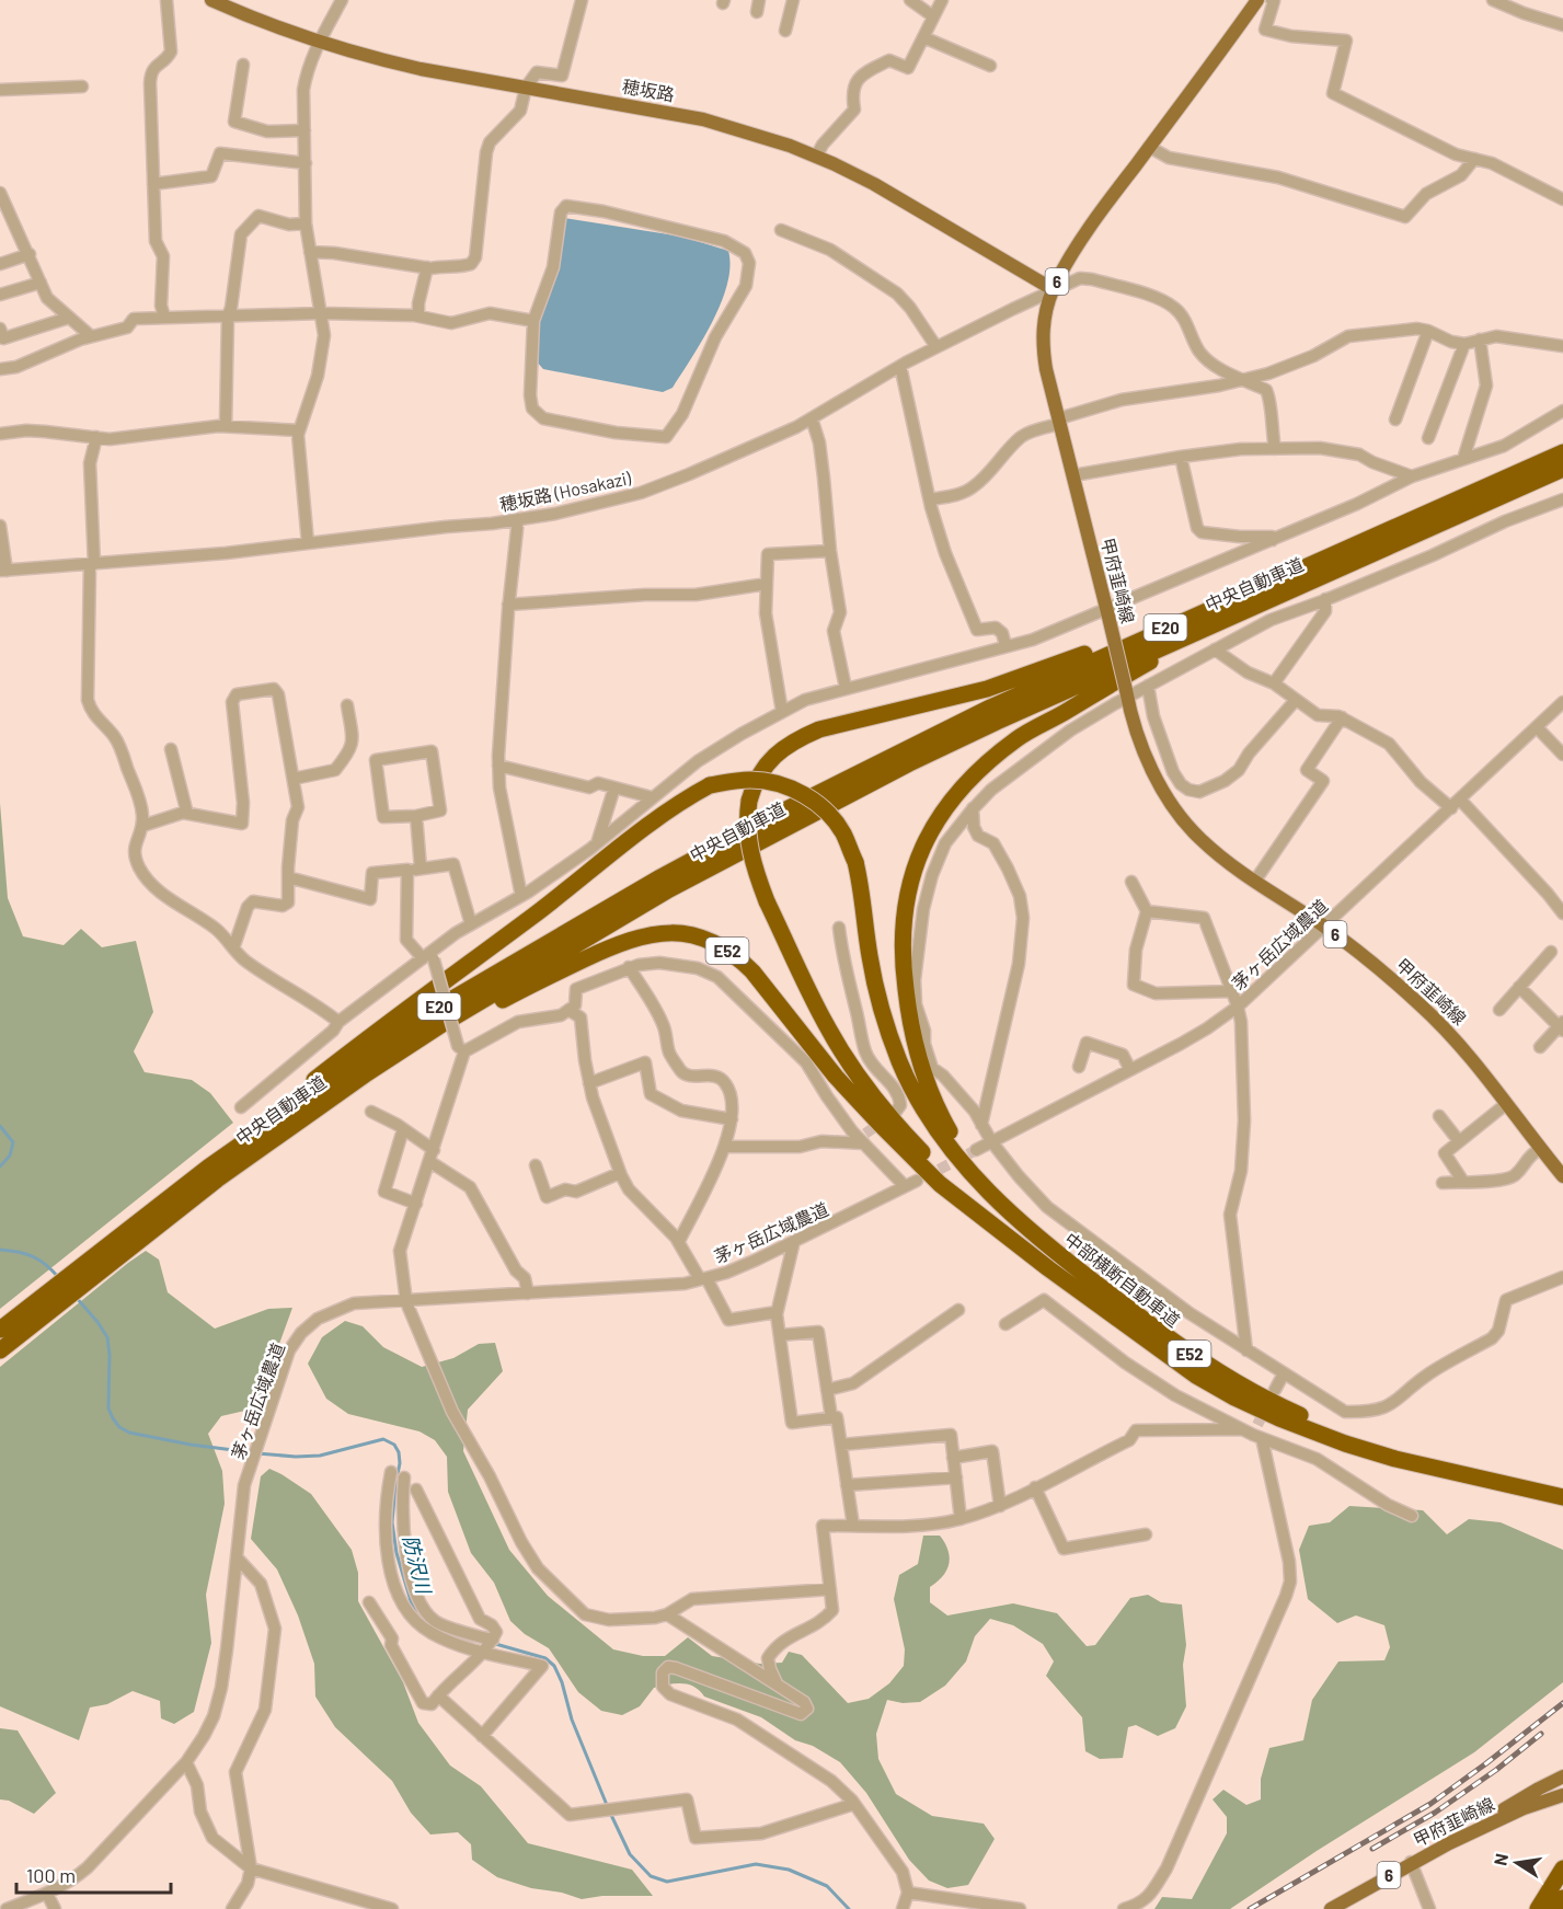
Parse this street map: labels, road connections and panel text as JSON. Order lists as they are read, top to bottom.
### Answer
{
  "streets": {
    "highway": [
      "中央自動車道",
      "E20",
      "E52",
      "中部横断自動車道"
    ],
    "main road": ["穂坂路", "6", "甲府韮崎線"],
    "street": ["穂坂路 (Hosakazi)", "茅ヶ岳広域農道"]
  },
  "crossings": [
    ["穂坂路", "穂坂路 (Hosakazi)"],
    ["穂坂路", "甲府韮崎線"],
    ["穂坂路 (Hosakazi)", "甲府韮崎線"],
    ["甲府韮崎線", "茅ヶ岳広域農道"],
    ["中央自動車道", "E52"],
    ["E52", "中部横断自動車道"]
  ],
  "water": ["防沢川"],
  "scale_bar": "100 m",
  "north": "left"
}
